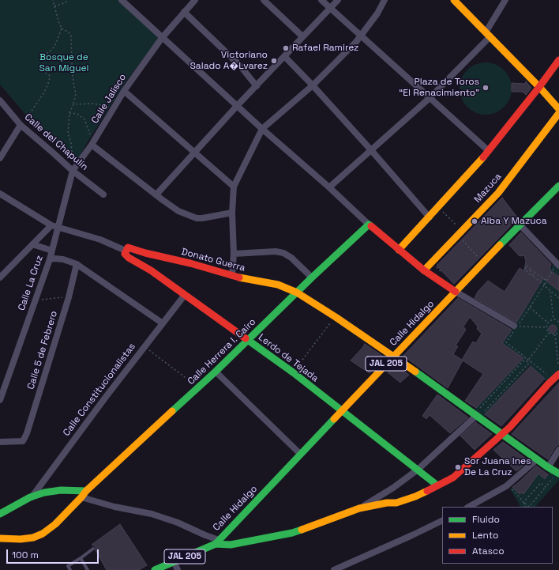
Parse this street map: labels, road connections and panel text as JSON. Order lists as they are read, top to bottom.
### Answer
{
  "streets": {
    "main road": [
      "Mazuca",
      "Donato Guerra",
      "Calle Hidalgo",
      "Calle Herrera I. Cairo",
      "Lerdo de Tejada",
      "JAL 205"
    ],
    "street": [
      "Calle Jalisco",
      "Calle del Chapulín",
      "Calle La Cruz",
      "Calle 5 de Febrero",
      "Calle Constitucionalistas"
    ]
  },
  "crossings": [
    ["Calle Jalisco", "Calle del Chapulín"],
    ["Calle Jalisco", "Calle La Cruz"],
    ["Calle del Chapulín", "Calle La Cruz"],
    ["Donato Guerra", "Calle Hidalgo"],
    ["Donato Guerra", "Calle Herrera I. Cairo"],
    ["Donato Guerra", "Lerdo de Tejada"],
    ["Donato Guerra", "JAL 205"],
    ["Calle Hidalgo", "Lerdo de Tejada"],
    ["Calle Hidalgo", "JAL 205"],
    ["Calle Herrera I. Cairo", "Lerdo de Tejada"],
    ["Lerdo de Tejada", "JAL 205"],
    ["Lerdo de Tejada", "Calle Constitucionalistas"]
  ],
  "parks": ["Bosque de San Miguel"],
  "places": [
    "Rafael Ramirez",
    "Victoriano Salado A�Lvarez",
    "Plaza de Toros “El Renacimiento”",
    "Alba Y Mazuca",
    "Sor Juana Ines De La Cruz"
  ],
  "legend": ["Fluido", "Lento", "Atasco"],
  "scale_bar": "100 m"
}
